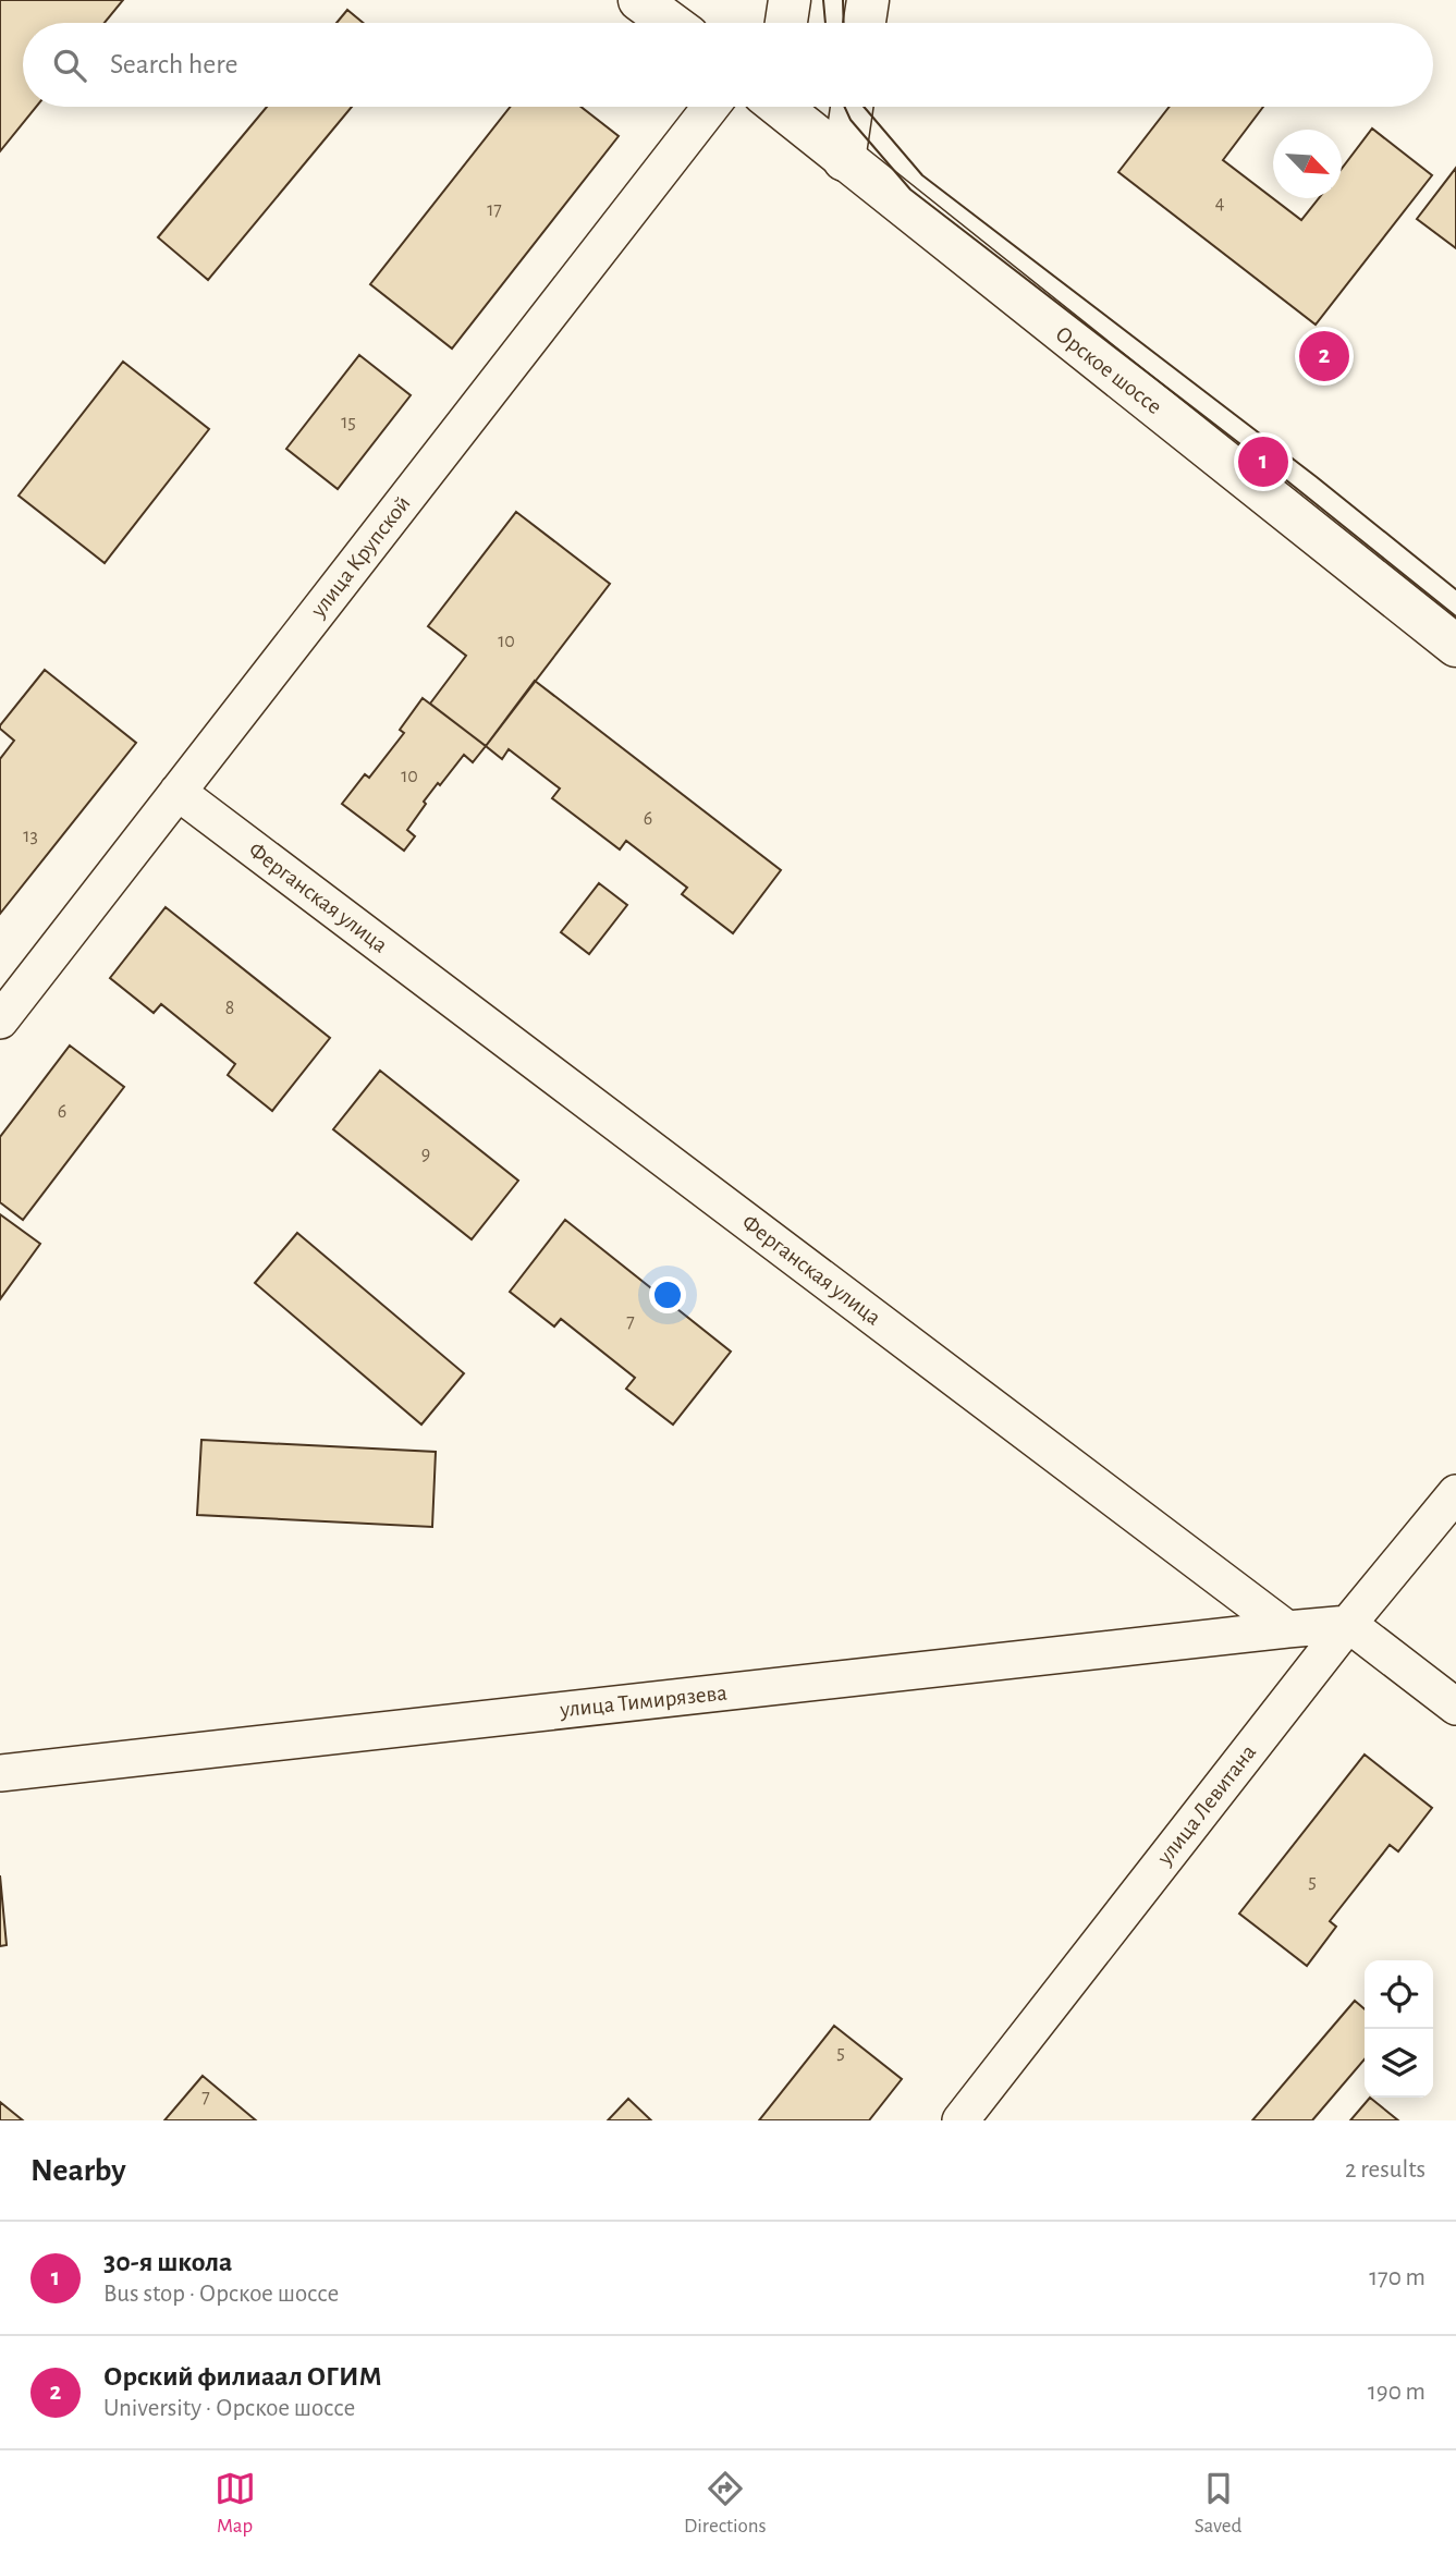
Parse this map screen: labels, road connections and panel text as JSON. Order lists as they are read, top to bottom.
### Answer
{
  "streets": {
    "main road": ["Орское шоссе"],
    "street": [
      "улица Крупской",
      "Ферганская улица",
      "улица Тимирязева",
      "улица Левитана"
    ]
  },
  "crossings": [
    ["улица Крупской", "Ферганская улица"],
    ["Ферганская улица", "улица Тимирязева"]
  ],
  "house_numbers": [
    "4",
    "17",
    "15",
    "10",
    "10",
    "6",
    "13",
    "8",
    "6",
    "9",
    "7",
    "5",
    "5",
    "7"
  ],
  "north": "bottom right",
  "page": {
    "search": "Search here",
    "pins": ["2", "1"],
    "heading": ["Nearby", "2 results"],
    "list": [
      {
        "mark": "1",
        "name": "30-я школа",
        "note": "Bus stop · Орское шоссе",
        "value": "170 m"
      },
      {
        "mark": "2",
        "name": "Орский филиаал ОГИМ",
        "note": "University · Орское шоссе",
        "value": "190 m"
      }
    ],
    "nav": ["Map", "Directions", "Saved"]
  }
}
